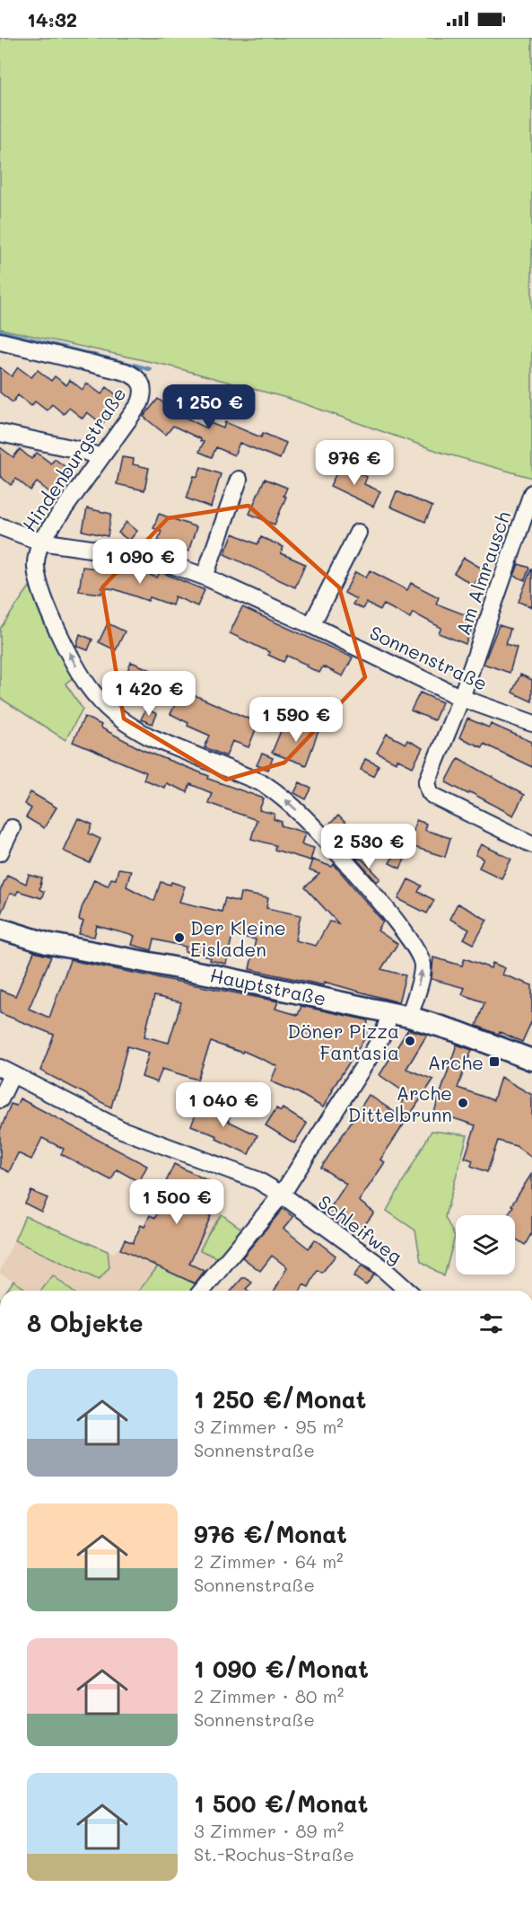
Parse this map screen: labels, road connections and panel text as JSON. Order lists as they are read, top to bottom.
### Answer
{
  "streets": {
    "street": [
      "Hindenburgstraße",
      "Am Almrausch",
      "Sonnenstraße",
      "Hauptstraße",
      "Schleifweg"
    ]
  },
  "crossings": [
    ["Hindenburgstraße", "Sonnenstraße"],
    ["Hindenburgstraße", "Hauptstraße"],
    ["Hindenburgstraße", "Schleifweg"],
    ["Am Almrausch", "Sonnenstraße"]
  ],
  "one_way": ["Hindenburgstraße"],
  "places": {
    "other": ["Der Kleine Eisladen", "Döner Pizza Fantasia", "Arche Dittelbrunn"],
    "transit": ["Arche"]
  },
  "page": {
    "status": "14:32",
    "price": [
      "1 250 €",
      "976 €",
      "1 090 €",
      "1 420 €",
      "1 590 €",
      "2 530 €",
      "1 040 €",
      "1 500 €"
    ],
    "heading": "8 Objekte",
    "list": [
      {
        "name": "1 250 €/Monat",
        "note": "3 Zimmer · 95 m² · Sonnenstraße"
      },
      {
        "name": "976 €/Monat",
        "note": "2 Zimmer · 64 m² · Sonnenstraße"
      },
      {
        "name": "1 090 €/Monat",
        "note": "2 Zimmer · 80 m² · Sonnenstraße"
      },
      {
        "name": "1 500 €/Monat",
        "note": "3 Zimmer · 89 m² · St.-Rochus-Straße"
      }
    ]
  }
}
